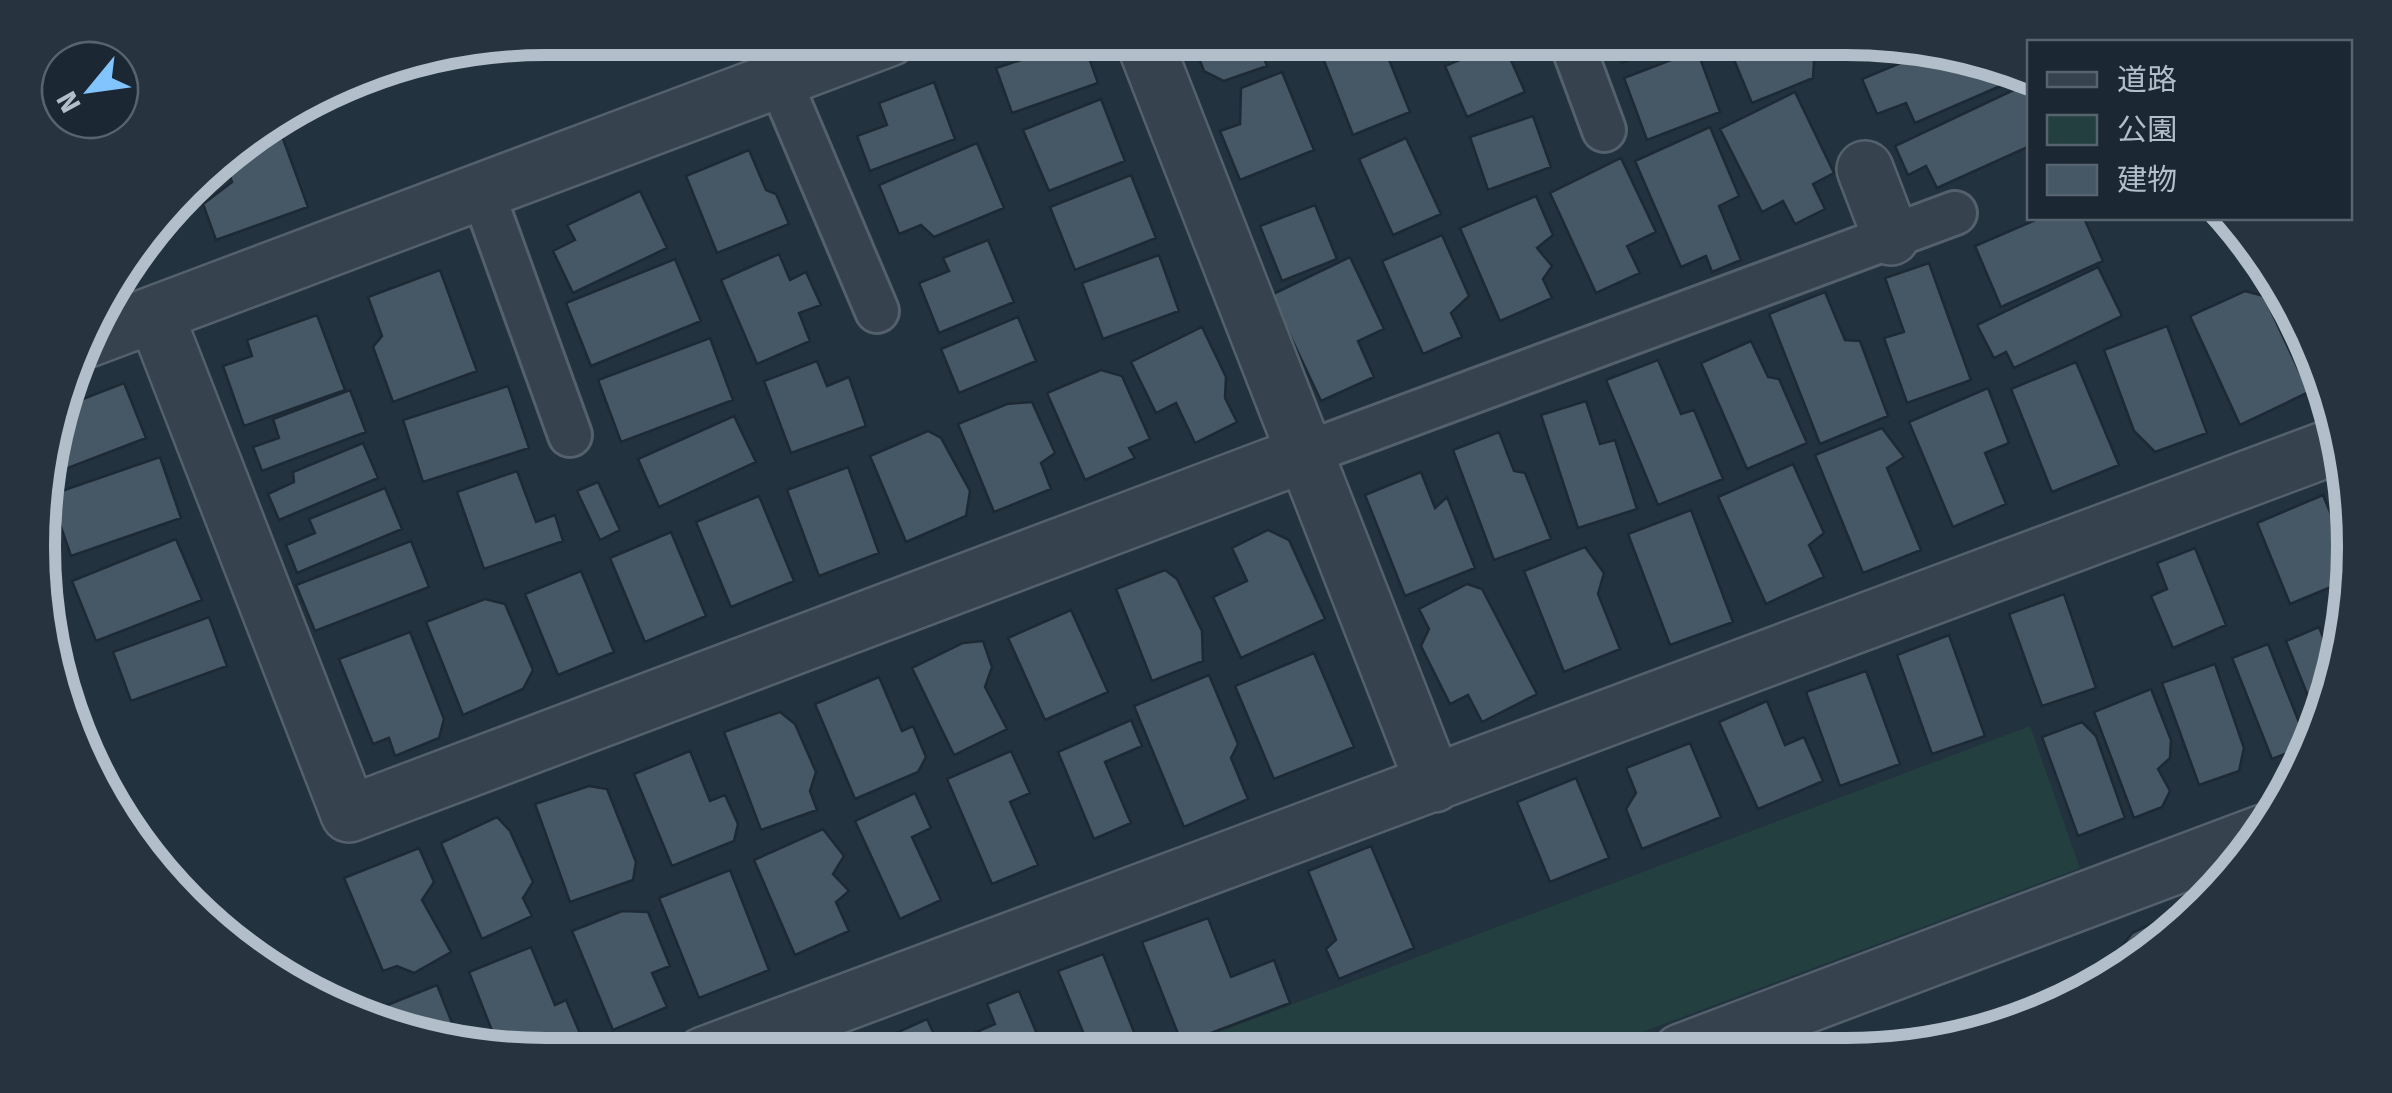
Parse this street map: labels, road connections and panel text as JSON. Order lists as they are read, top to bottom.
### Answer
{
  "legend": ["道路", "公園", "建物"],
  "north": "bottom left"
}
